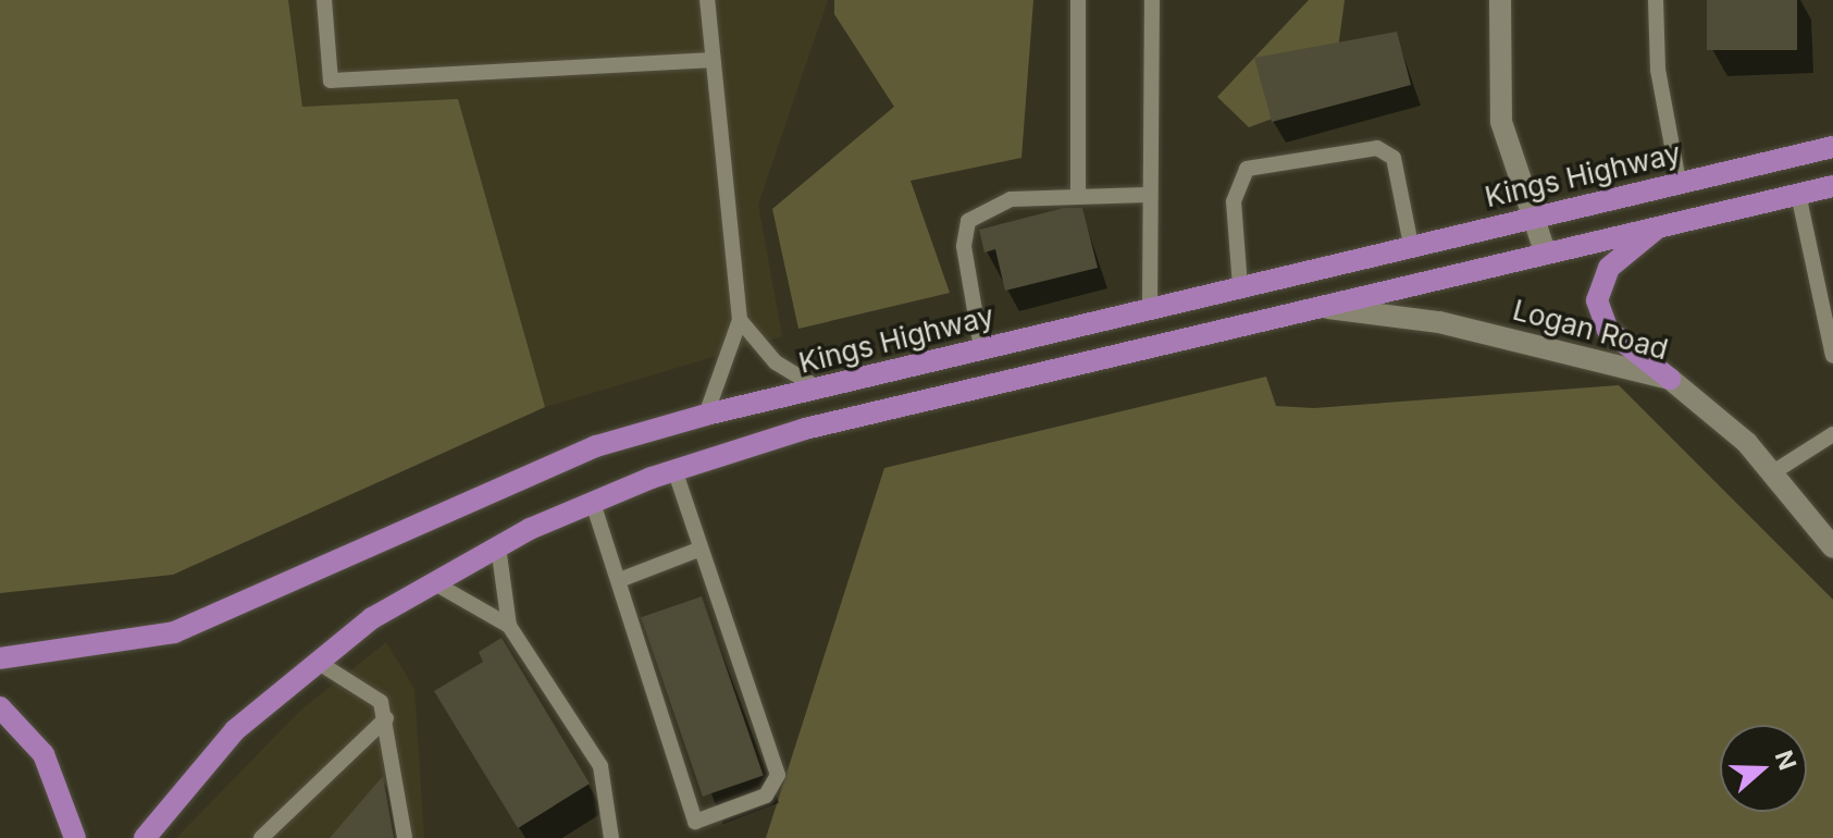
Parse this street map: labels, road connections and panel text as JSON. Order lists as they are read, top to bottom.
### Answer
{
  "streets": {
    "main road": ["Kings Highway"],
    "street": ["Logan Road"]
  },
  "north": "right"
}
